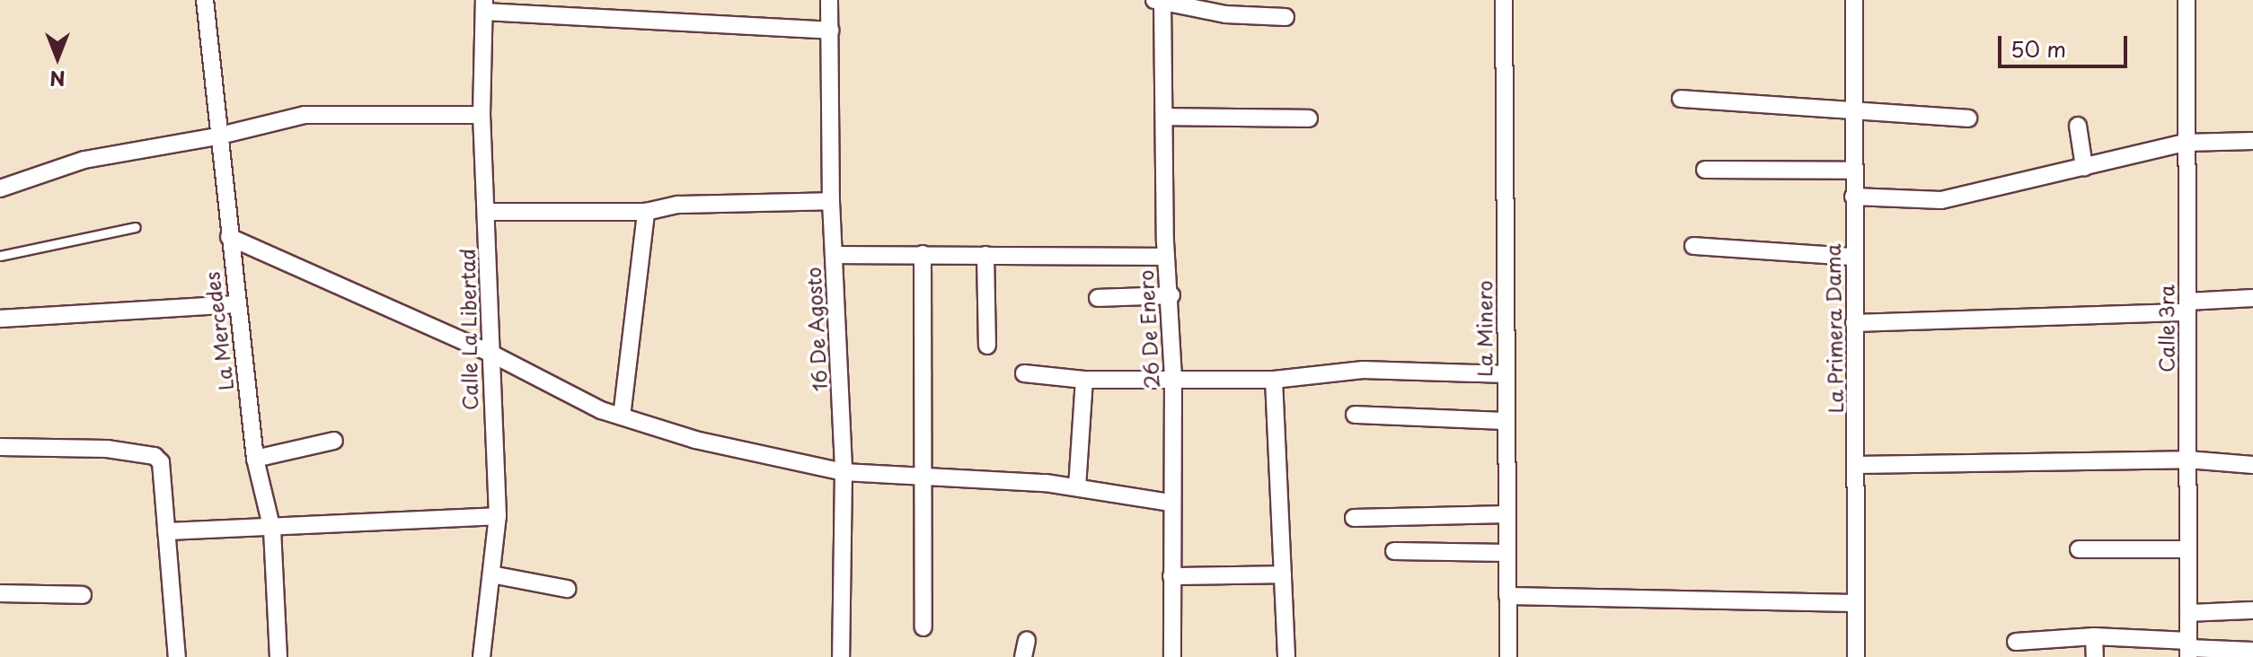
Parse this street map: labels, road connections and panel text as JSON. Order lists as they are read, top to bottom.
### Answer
{
  "streets": {
    "street": [
      "La Minero",
      "La Primera Dama",
      "Calle 3ra",
      "Calle La Libertad",
      "16 De Agosto",
      "26 De Enero",
      "La Mercedes"
    ]
  },
  "scale_bar": "50 m",
  "north": "bottom"
}
